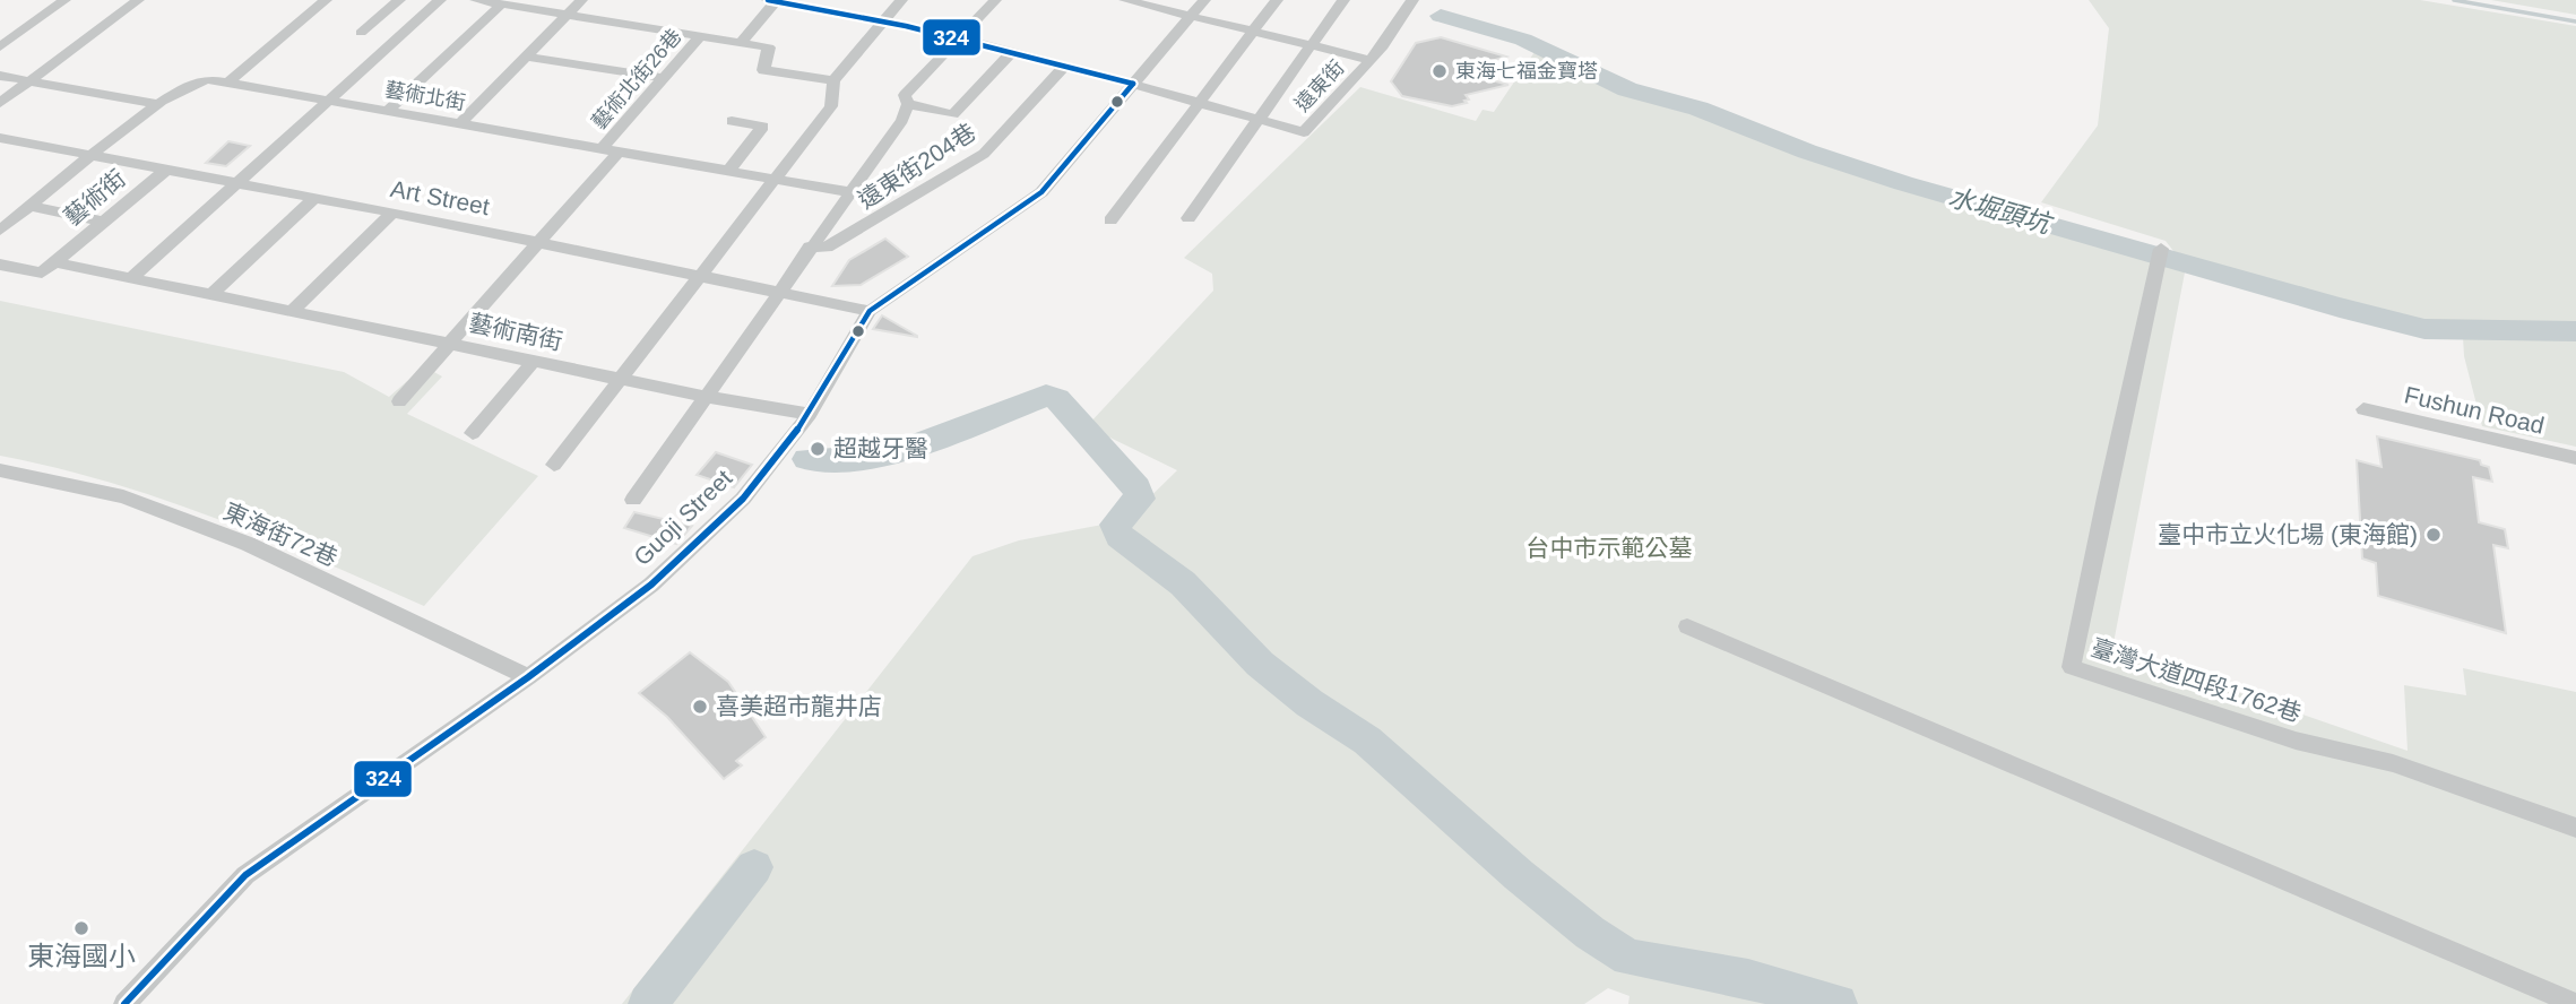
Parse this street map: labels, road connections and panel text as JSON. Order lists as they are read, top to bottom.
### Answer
{
  "streets": {
    "street": [
      "藝術北街26巷",
      "遠東街",
      "藝術北街",
      "遠東街204巷",
      "藝術街",
      "Art Street",
      "藝術南街",
      "Fushun Road",
      "Guoji Street",
      "東海街72巷",
      "臺灣大道四段1762巷"
    ]
  },
  "crossings": [
    ["藝術北街26巷", "藝術北街"],
    ["遠東街", "遠東街204巷"],
    ["遠東街", "Guoji Street"],
    ["藝術北街", "Art Street"],
    ["藝術街", "Art Street"],
    ["藝術街", "藝術南街"],
    ["Art Street", "Guoji Street"],
    ["藝術南街", "Guoji Street"],
    ["Guoji Street", "東海街72巷"]
  ],
  "water": ["水堀頭坑"],
  "parks": ["台中市示範公墓"],
  "places": [
    "東海七福金寶塔",
    "超越牙醫",
    "臺中市立火化場 (東海館)",
    "喜美超市龍井店",
    "東海國小"
  ],
  "lines": ["transit line 324"]
}
